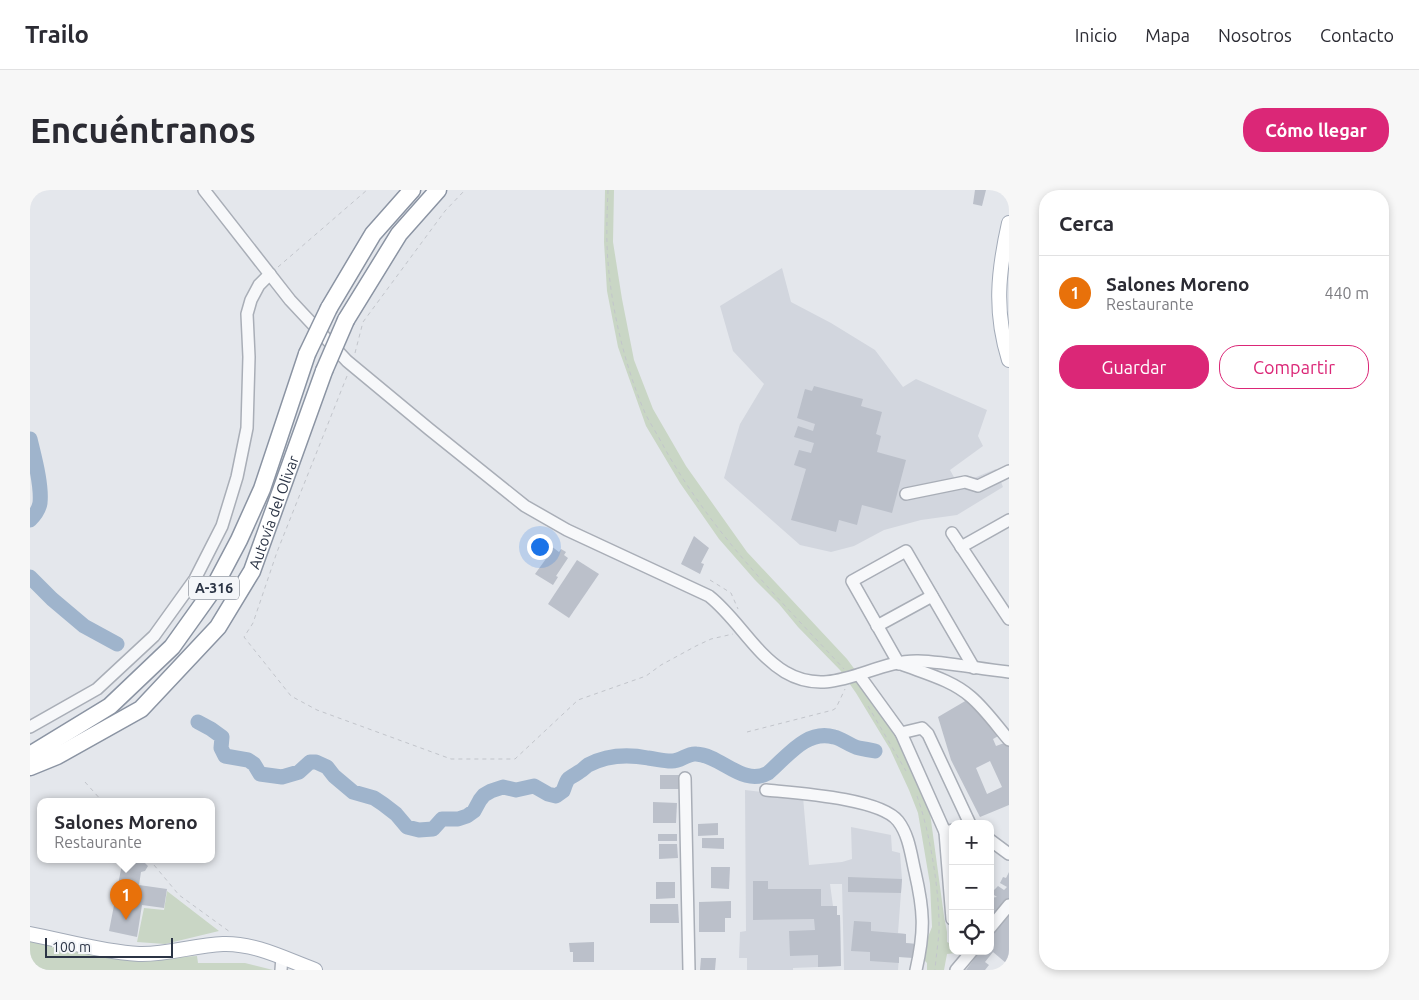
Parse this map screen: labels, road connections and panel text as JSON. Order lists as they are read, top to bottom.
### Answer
{
  "streets": {
    "highway": ["Autovía del Olivar", "A-316"]
  },
  "scale_bar": "100 m",
  "page": {
    "header": "Trailo",
    "nav": [
      "Inicio",
      "Mapa",
      "Nosotros",
      "Contacto"
    ],
    "buttons": [
      "Cómo llegar",
      ["Guardar", "Compartir"]
    ],
    "title": "Encuéntranos",
    "heading": "Cerca",
    "list": [
      {
        "mark": "1",
        "name": "Salones Moreno",
        "note": "Restaurante",
        "value": "440 m"
      }
    ],
    "popup": ["Salones Moreno", "Restaurante"],
    "map_buttons": ["+", "−"],
    "pins": "1",
    "scale": "100 m"
  }
}
